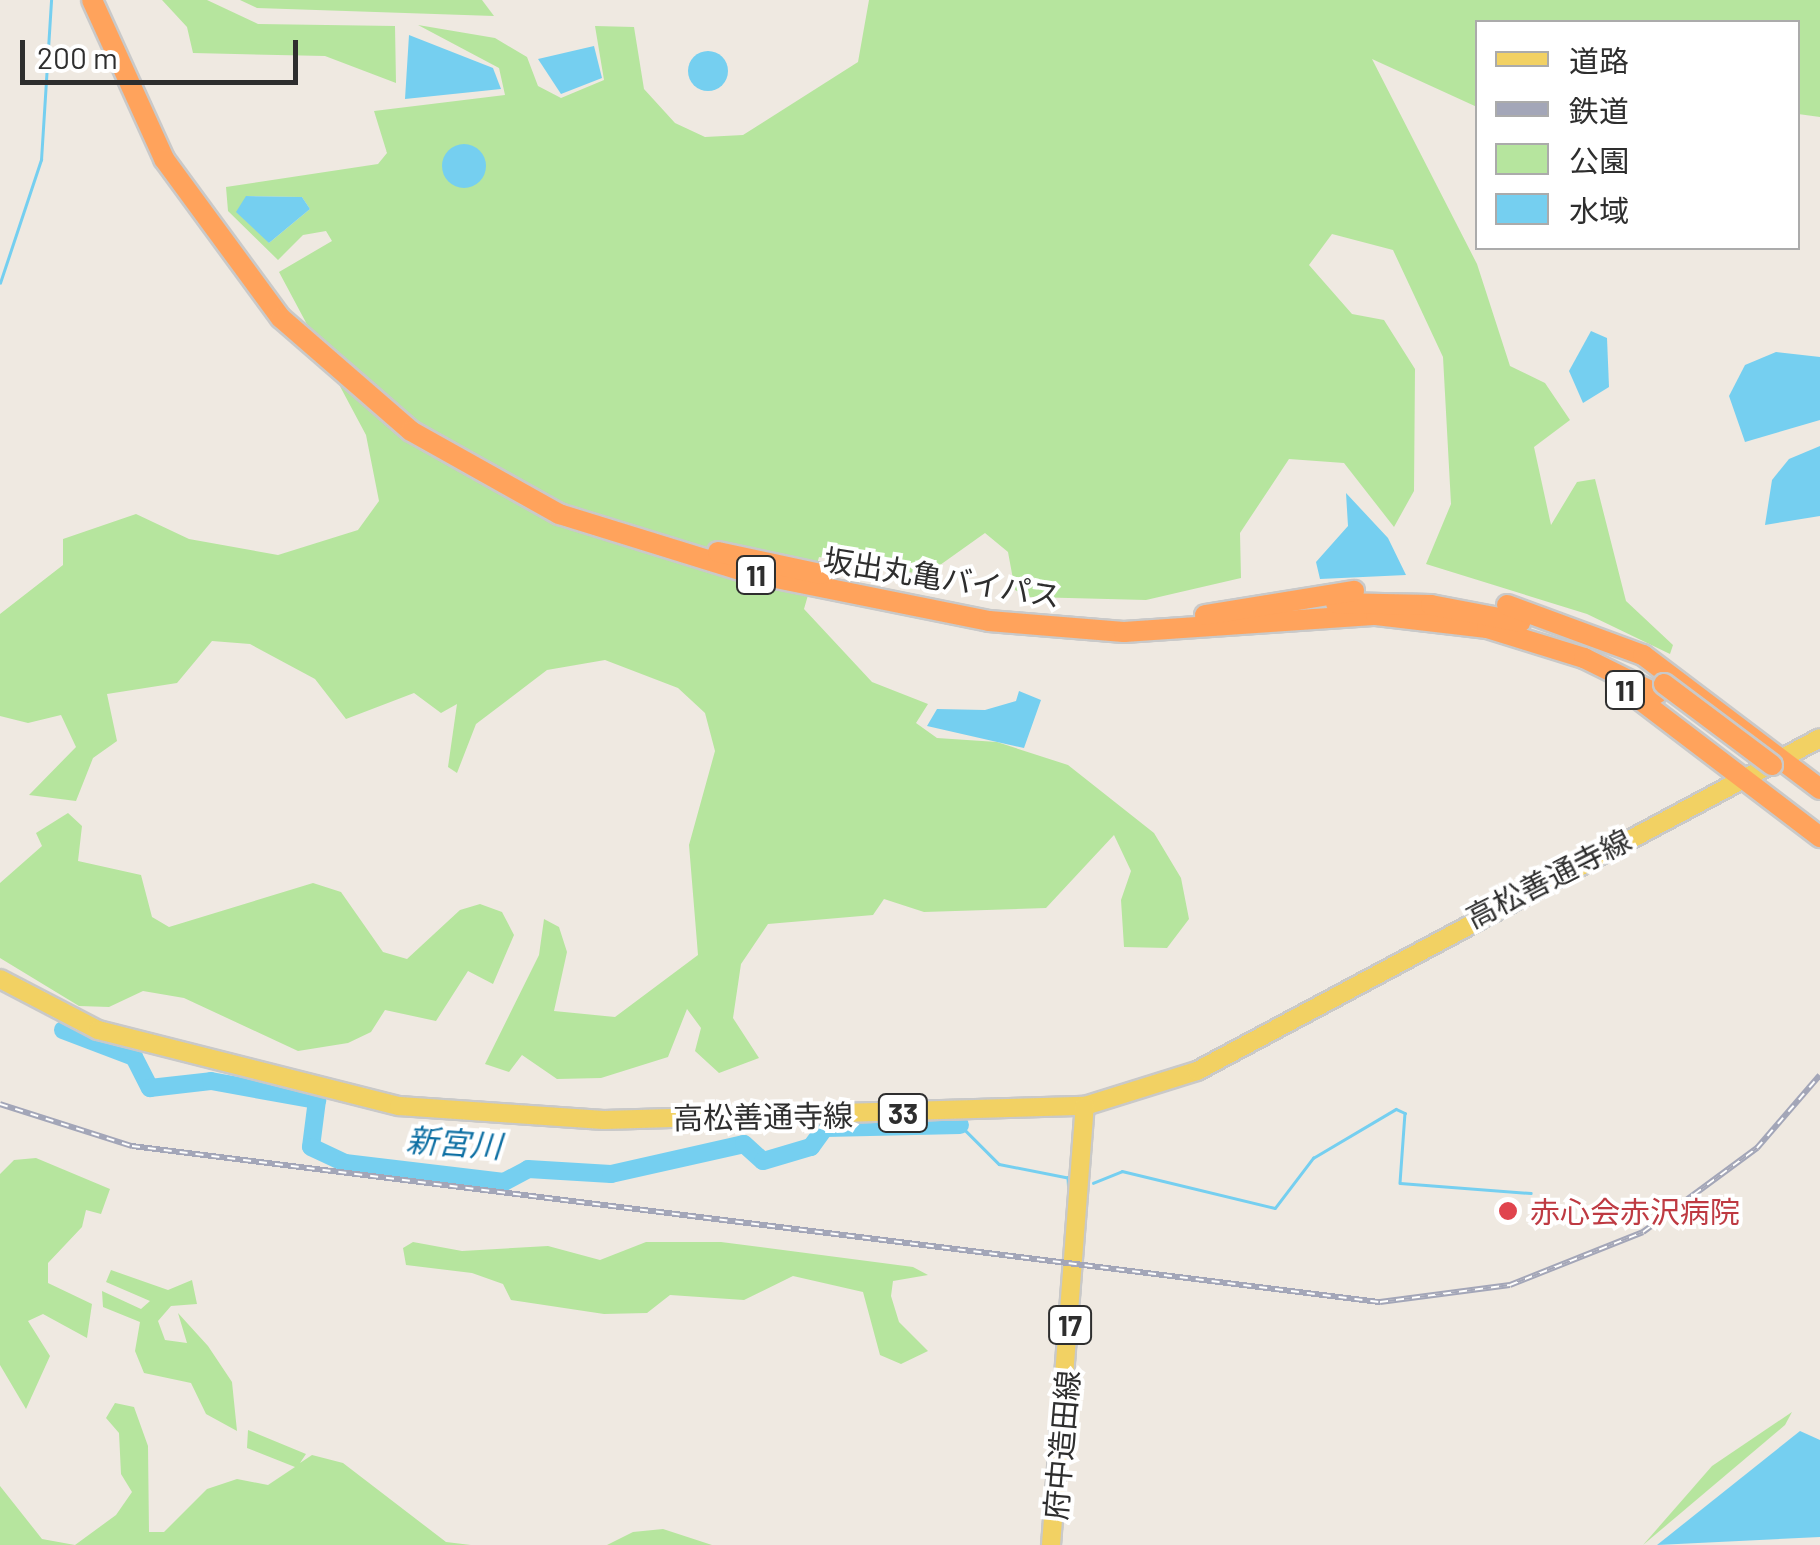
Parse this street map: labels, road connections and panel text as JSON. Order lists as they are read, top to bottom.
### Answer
{
  "streets": {
    "highway": ["11", "坂出丸亀バイパス"],
    "main road": [
      "高松善通寺線",
      "33",
      "17",
      "府中造田線"
    ]
  },
  "crossings": [
    ["11", "坂出丸亀バイパス"],
    ["11", "高松善通寺線"],
    ["坂出丸亀バイパス", "高松善通寺線"],
    ["高松善通寺線", "府中造田線"]
  ],
  "water": ["新宮川"],
  "places": ["赤心会赤沢病院"],
  "legend": [
    "道路",
    "鉄道",
    "公園",
    "水域"
  ],
  "scale_bar": "200 m"
}
